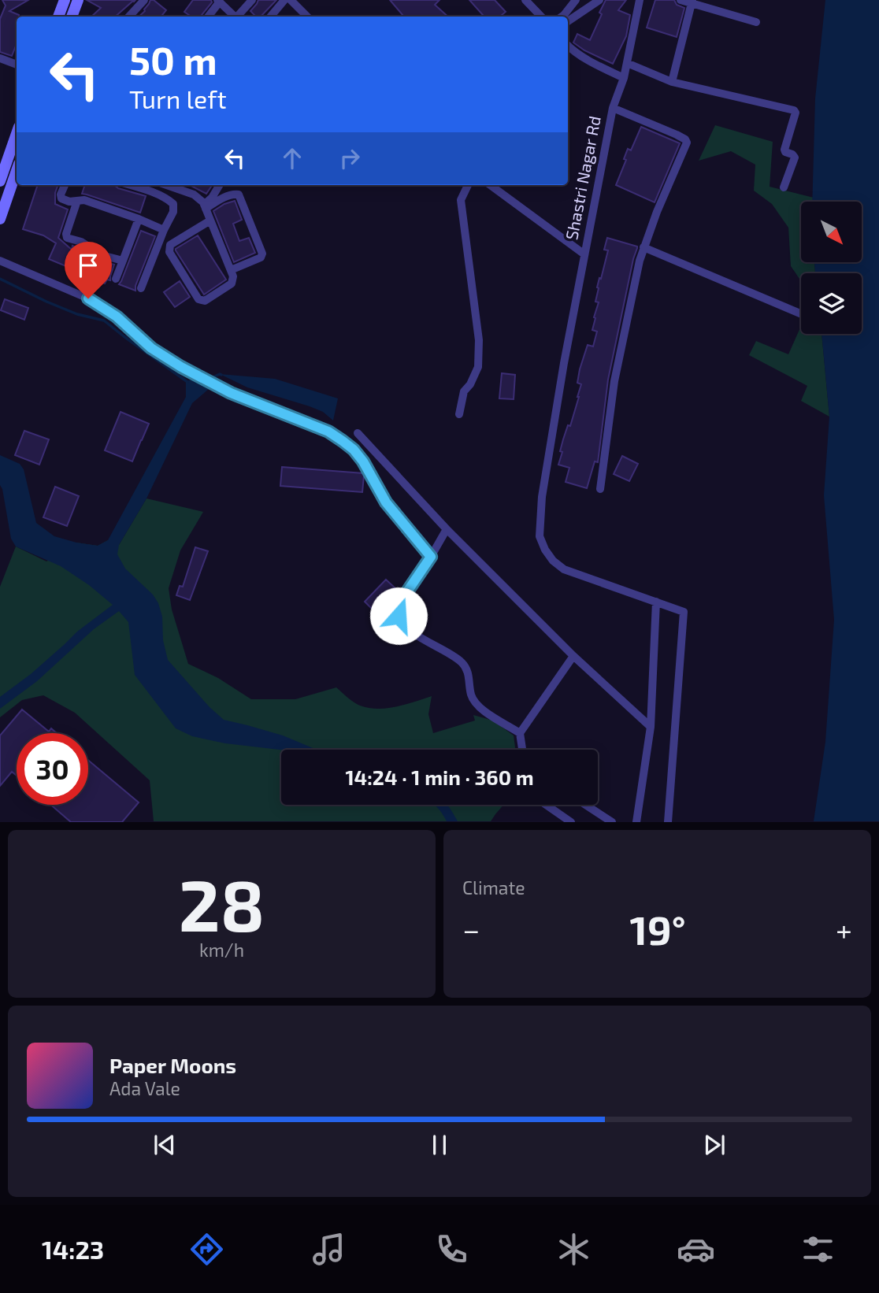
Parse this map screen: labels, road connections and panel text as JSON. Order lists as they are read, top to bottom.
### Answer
{
  "streets": {
    "street": ["Shastri Nagar Rd"]
  },
  "north": "bottom right",
  "page": {
    "turn": ["50 m", "Turn left"],
    "limit": "30",
    "trip": "14:24 · 1 min · 360 m",
    "tile": [
      ["28", "km/h"],
      "Climate"
    ],
    "heat": ["−", "19°", "+"],
    "song": ["Paper Moons", "Ada Vale"],
    "tabs": "14:23"
  }
}
